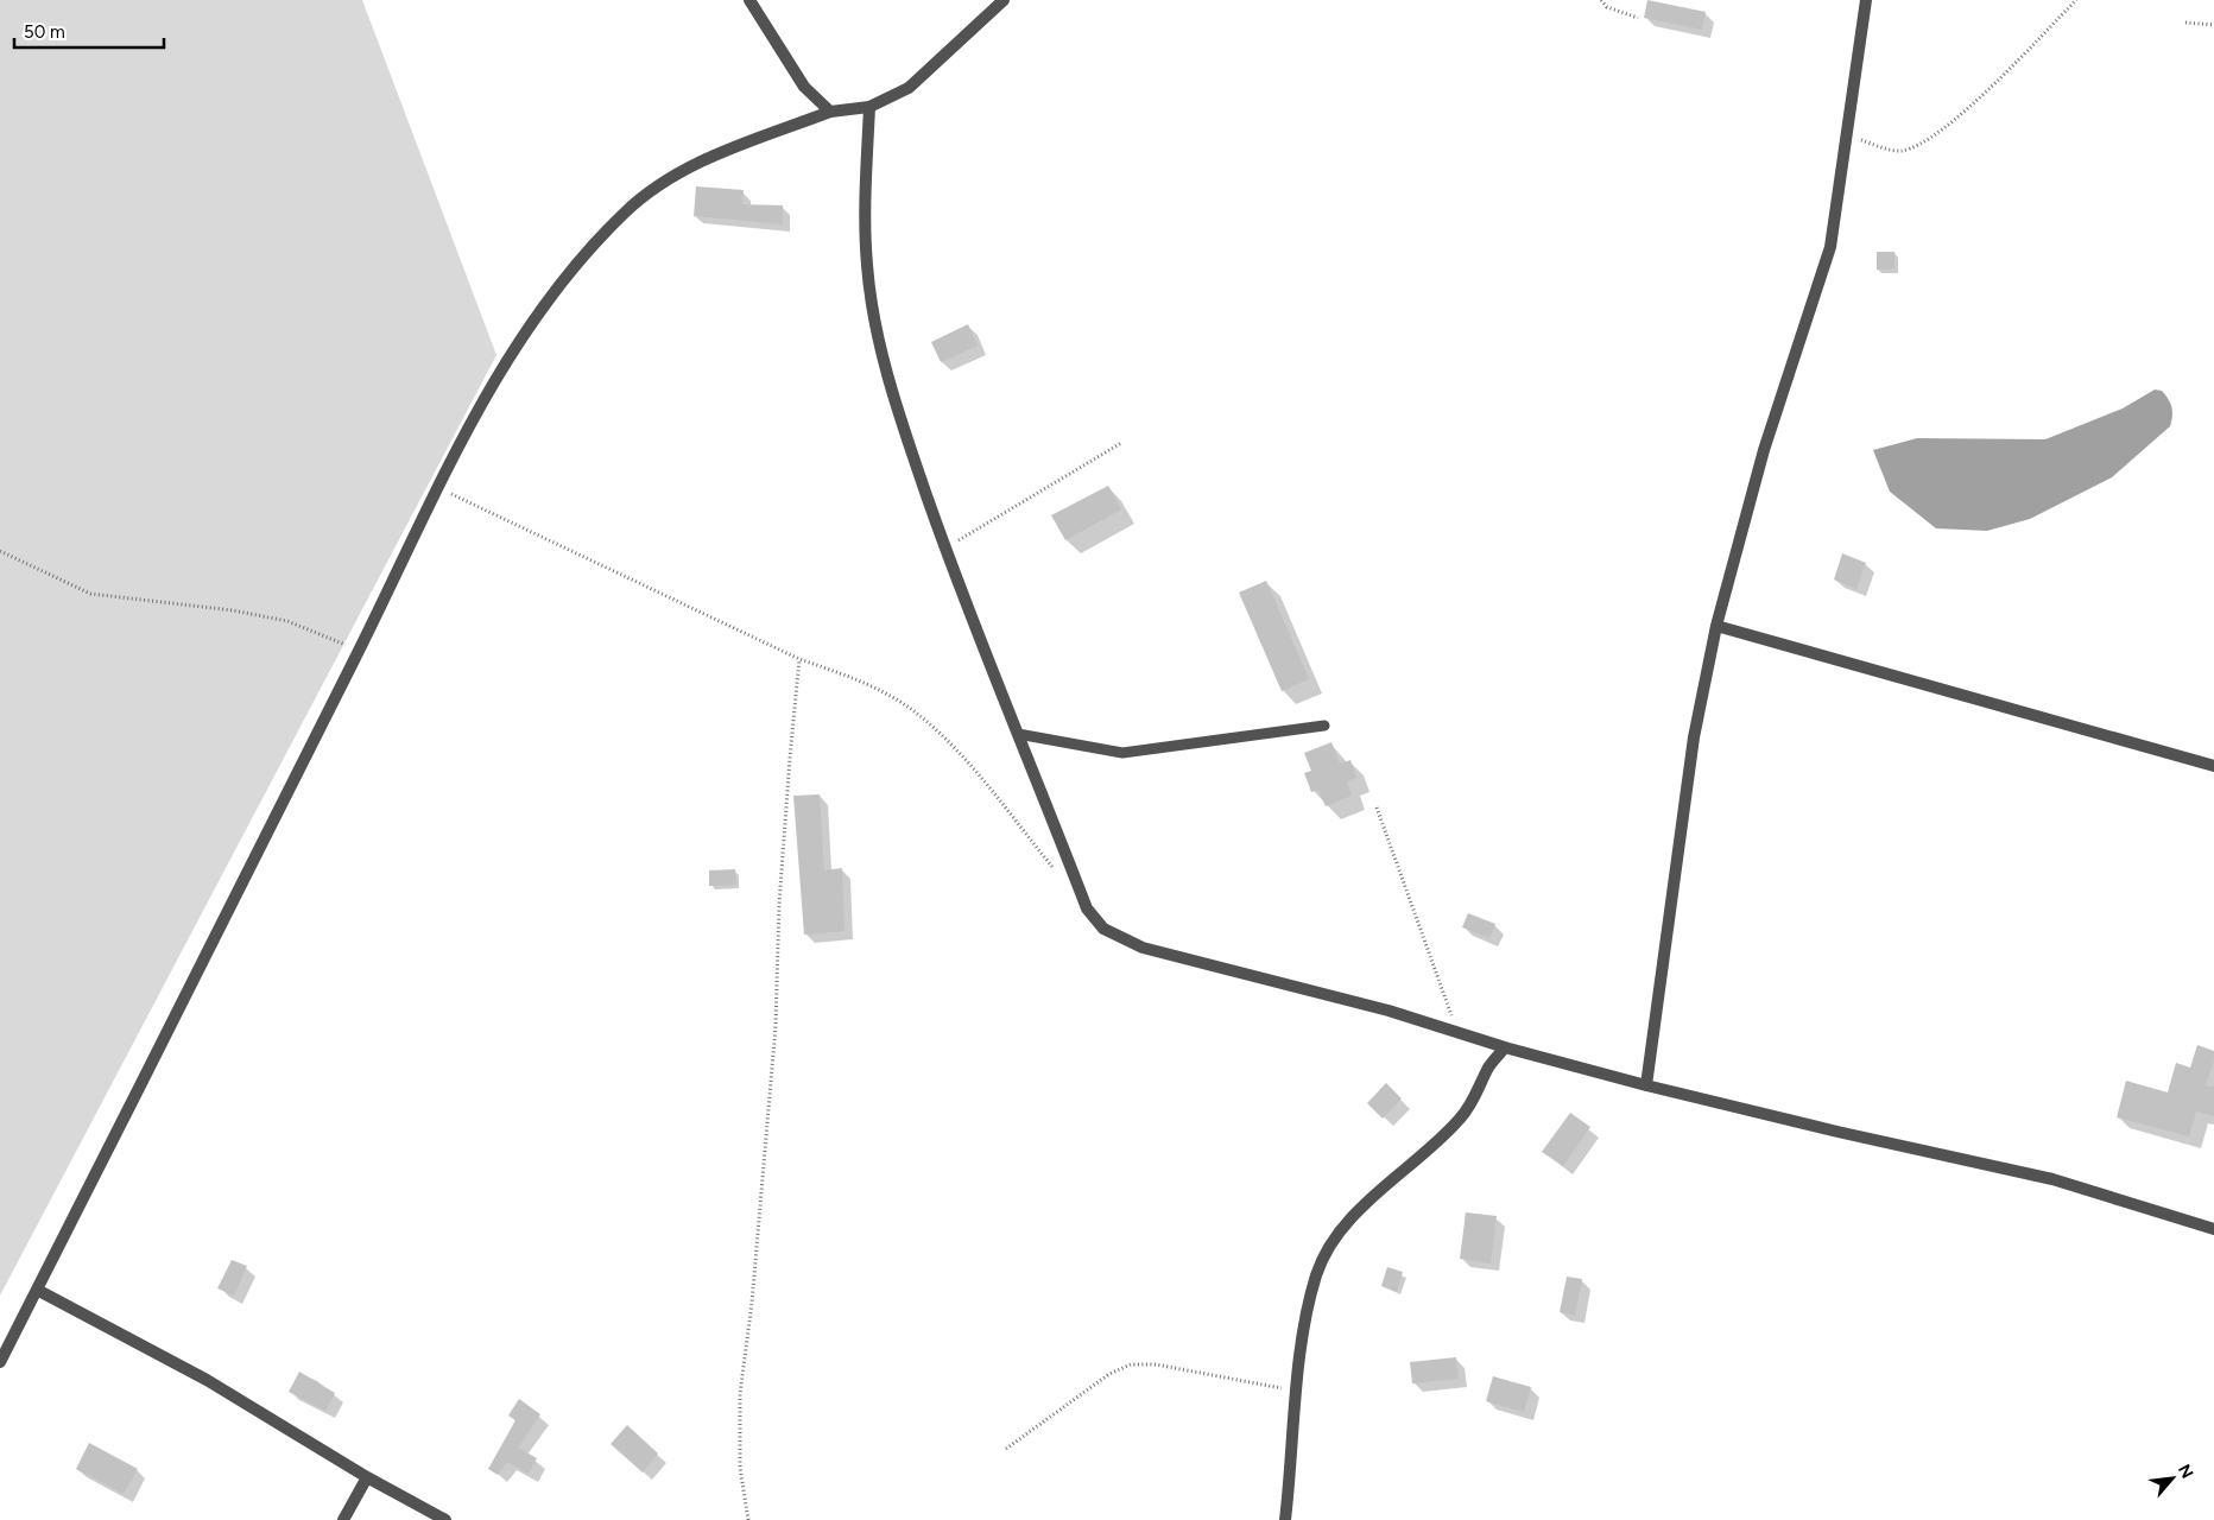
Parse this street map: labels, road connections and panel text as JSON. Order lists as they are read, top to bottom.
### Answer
{
  "scale_bar": "50 m",
  "north": "top right"
}
